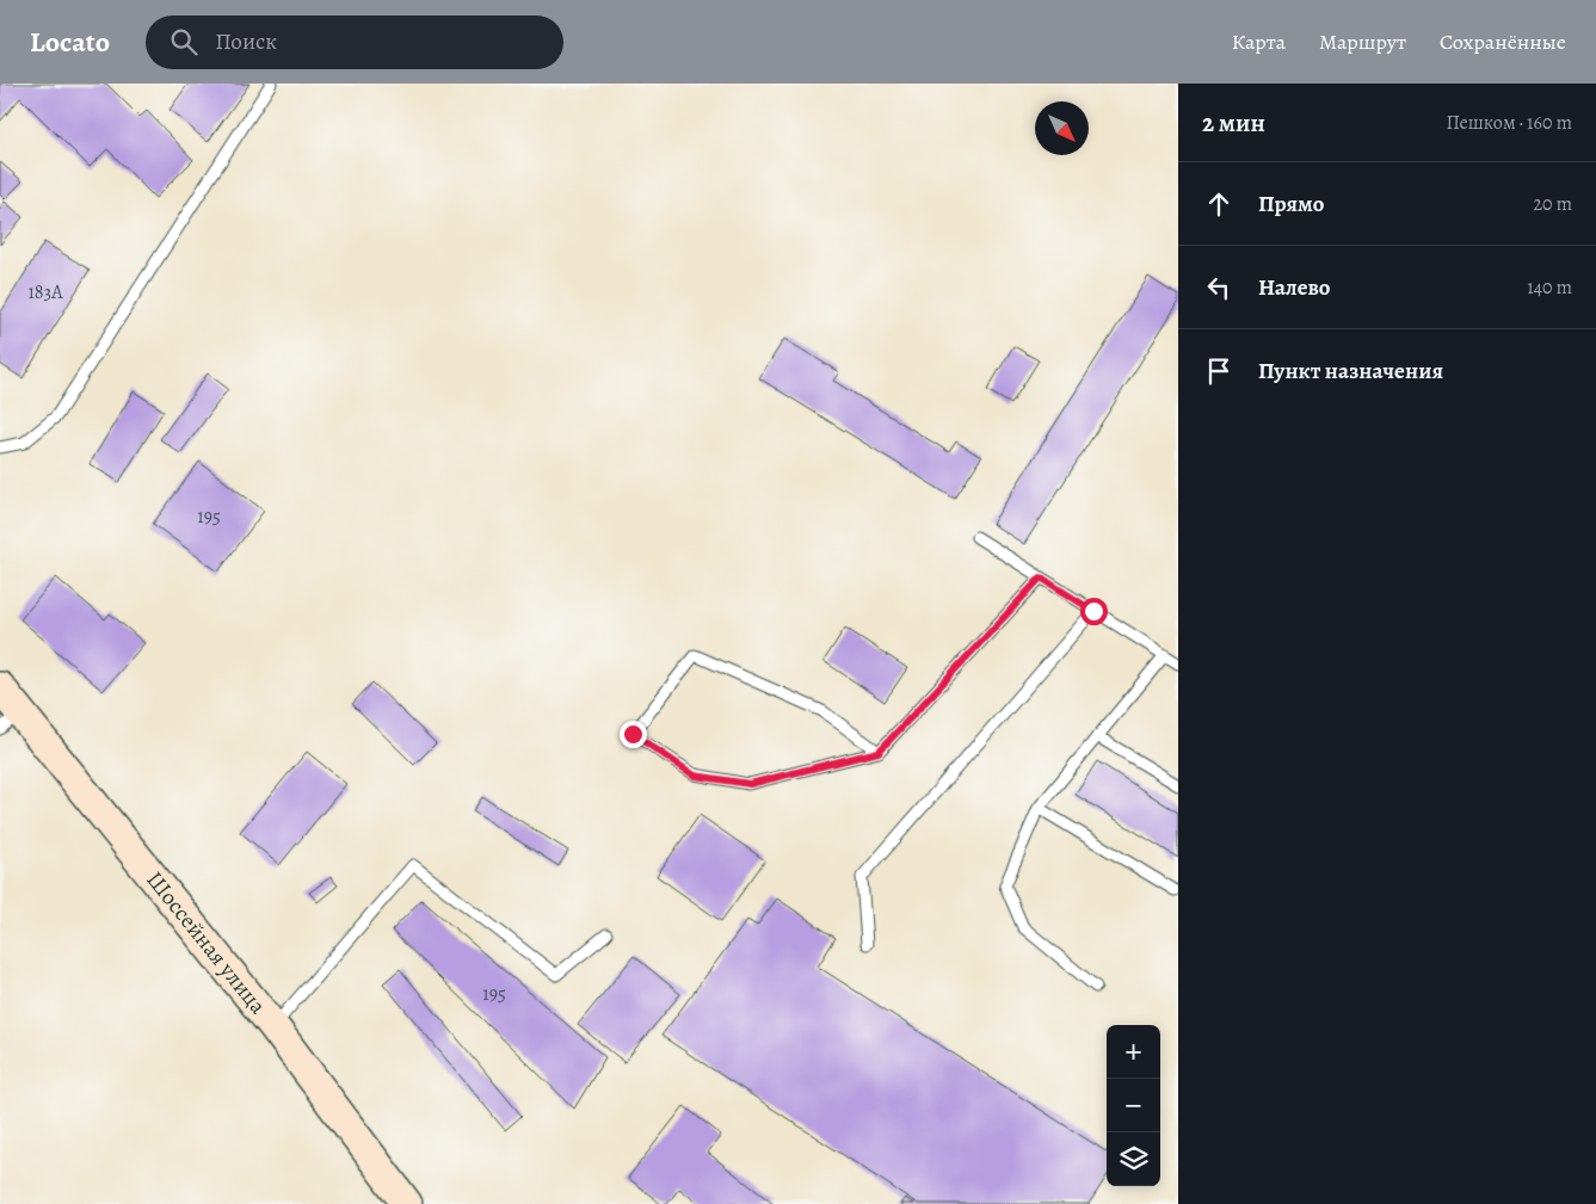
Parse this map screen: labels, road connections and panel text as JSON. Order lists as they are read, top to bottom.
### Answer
{
  "streets": {
    "main road": ["Шоссейная улица"]
  },
  "house_numbers": ["183А", "195", "195"],
  "north": "bottom right",
  "page": {
    "header": "Locato",
    "search": "Поиск",
    "nav": ["Карта", "Маршрут", "Сохранённые"],
    "heading": ["2 мин", "Пешком · 160 m"],
    "list": [
      ["Прямо", "20 m"],
      ["Налево", "140 m"],
      "Пункт назначения"
    ],
    "map_buttons": ["+", "−"]
  }
}
